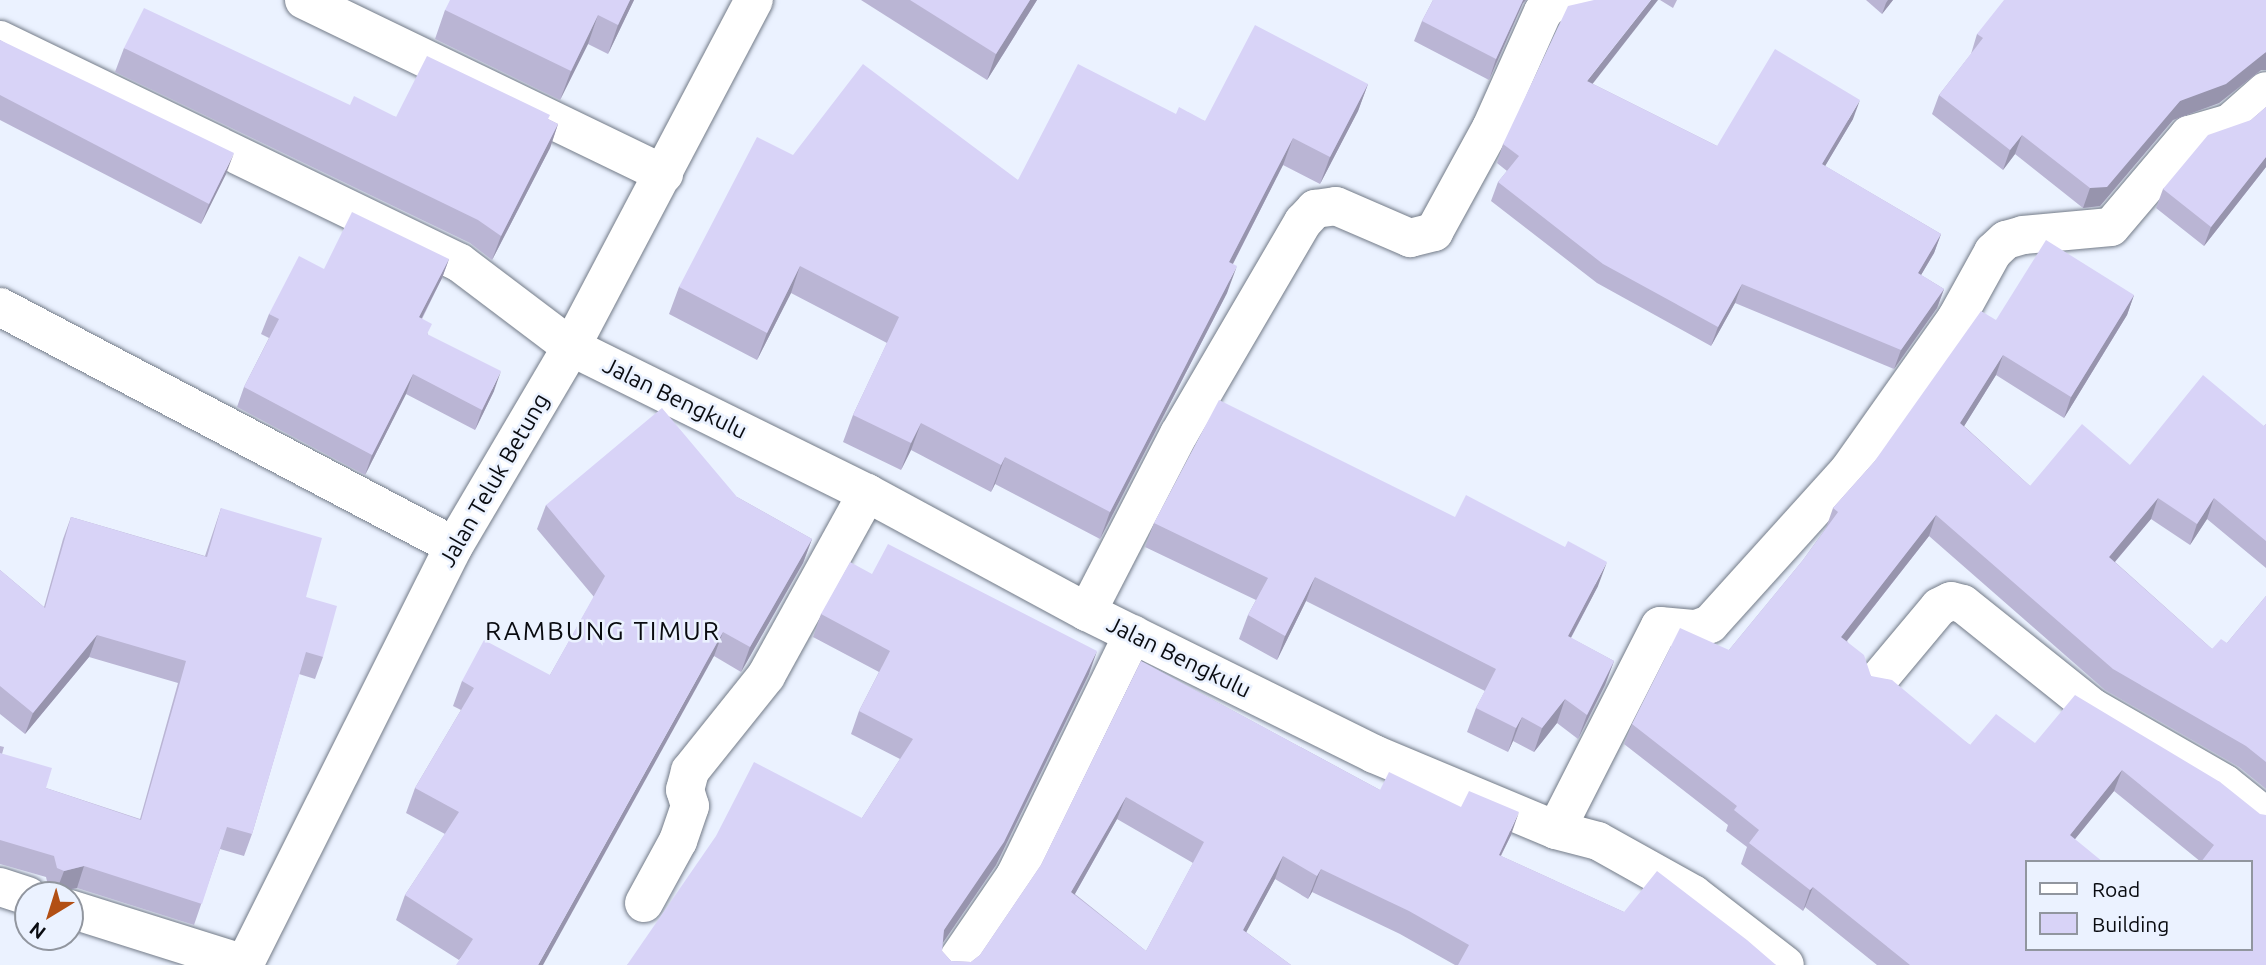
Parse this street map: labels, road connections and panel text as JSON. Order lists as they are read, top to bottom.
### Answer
{
  "streets": {
    "street": ["Jalan Bengkulu", "Jalan Teluk Betung"]
  },
  "crossings": [
    ["Jalan Bengkulu", "Jalan Teluk Betung"]
  ],
  "districts": ["RAMBUNG TIMUR"],
  "legend": ["Road", "Building"],
  "north": "bottom left"
}
